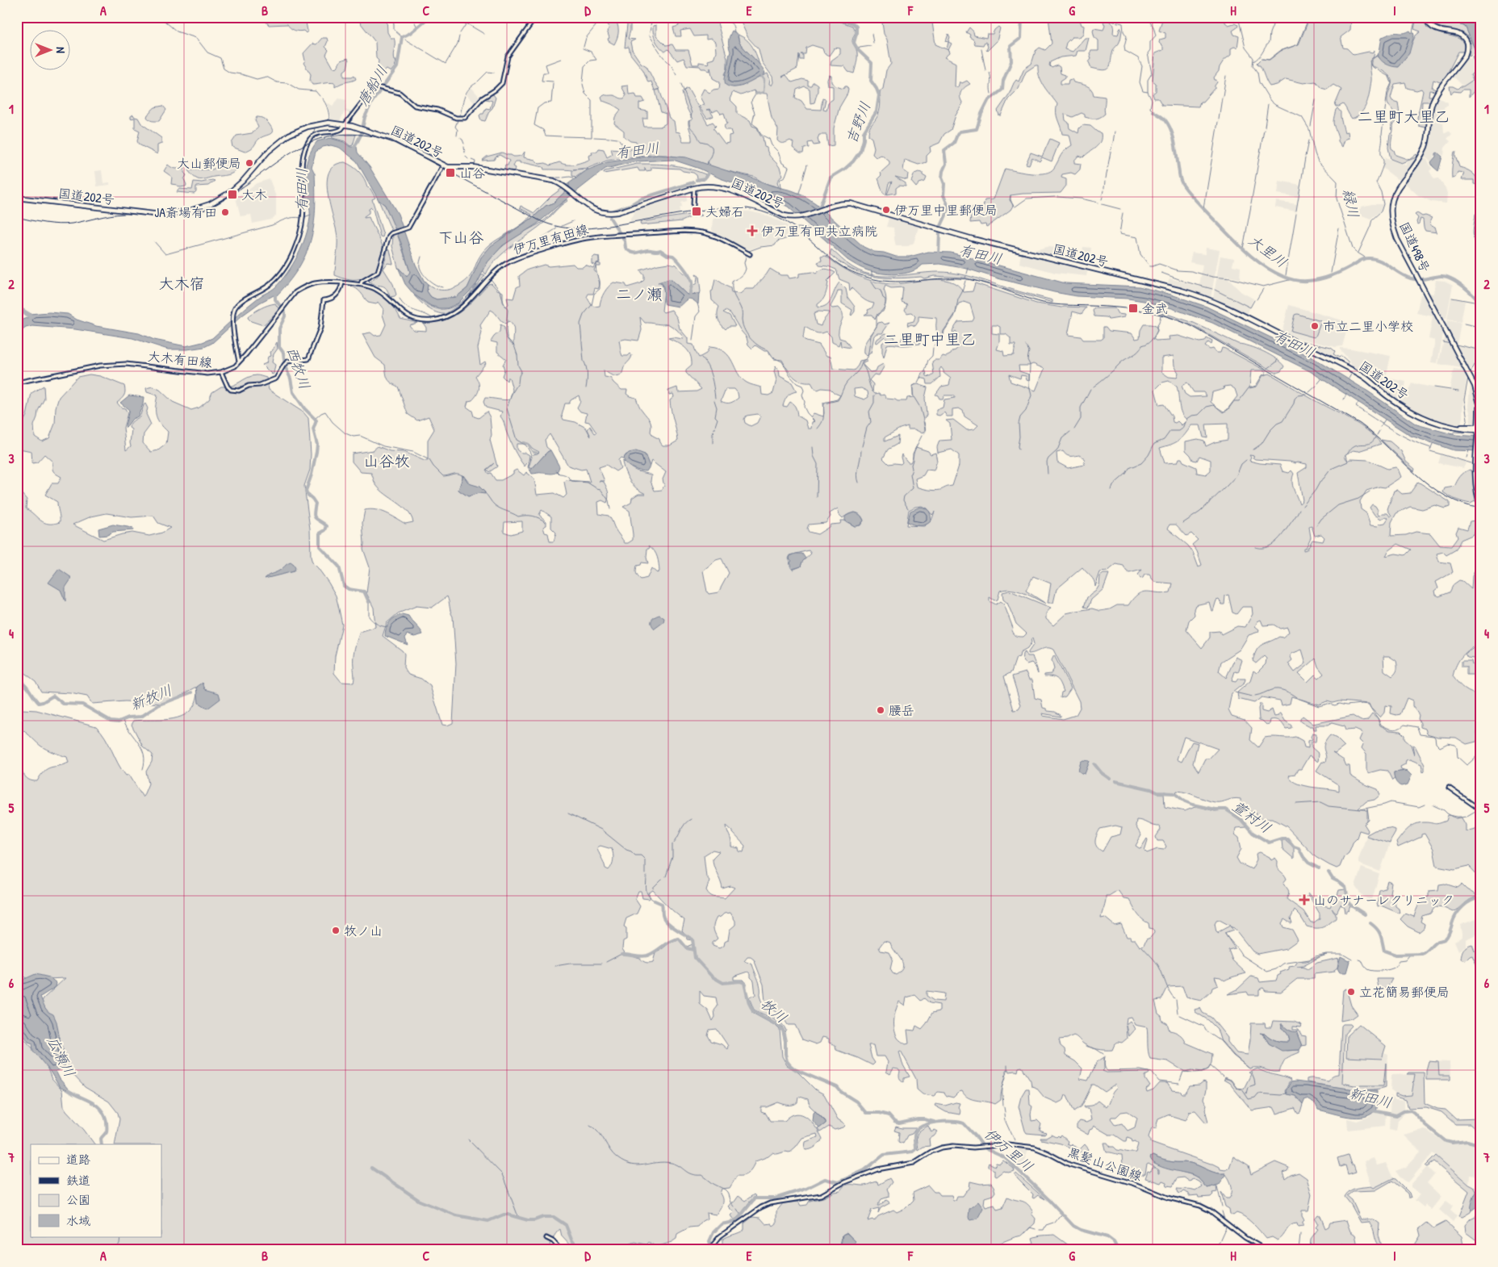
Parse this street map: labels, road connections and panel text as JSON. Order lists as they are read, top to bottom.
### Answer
{
  "streets": {
    "highway": ["国道202号", "国道498号"],
    "main road": ["伊万里有田線", "大木有田線", "黒髪山公園線"]
  },
  "crossings": [
    ["国道202号", "国道498号"],
    ["伊万里有田線", "大木有田線"]
  ],
  "districts": [
    "二里町大里乙",
    "下山谷",
    "大木宿",
    "二ノ瀬",
    "二里町中里乙",
    "山谷牧"
  ],
  "water": [
    "唐船川",
    "吉野川",
    "有田川",
    "緑川",
    "大里川",
    "西牧川",
    "新牧川",
    "萱村川",
    "牧川",
    "広瀬川",
    "新田川",
    "伊万里川"
  ],
  "places": {
    "other": [
      "大山郵便局",
      "伊万里中里郵便局",
      "JA斎場有田",
      "市立二里小学校",
      "腰岳",
      "牧ノ山",
      "立花簡易郵便局"
    ],
    "transit": [
      "山谷",
      "大木",
      "夫婦石",
      "金武"
    ],
    "health": ["伊万里有田共立病院", "山のサナーレクリニック"]
  },
  "legend": [
    "道路",
    "鉄道",
    "公園",
    "水域"
  ],
  "north": "right",
  "grid": {
    "columns": [
      "A",
      "B",
      "C",
      "D",
      "E",
      "F",
      "G",
      "H",
      "I"
    ],
    "rows": [
      "1",
      "2",
      "3",
      "4",
      "5",
      "6",
      "7"
    ]
  }
}
